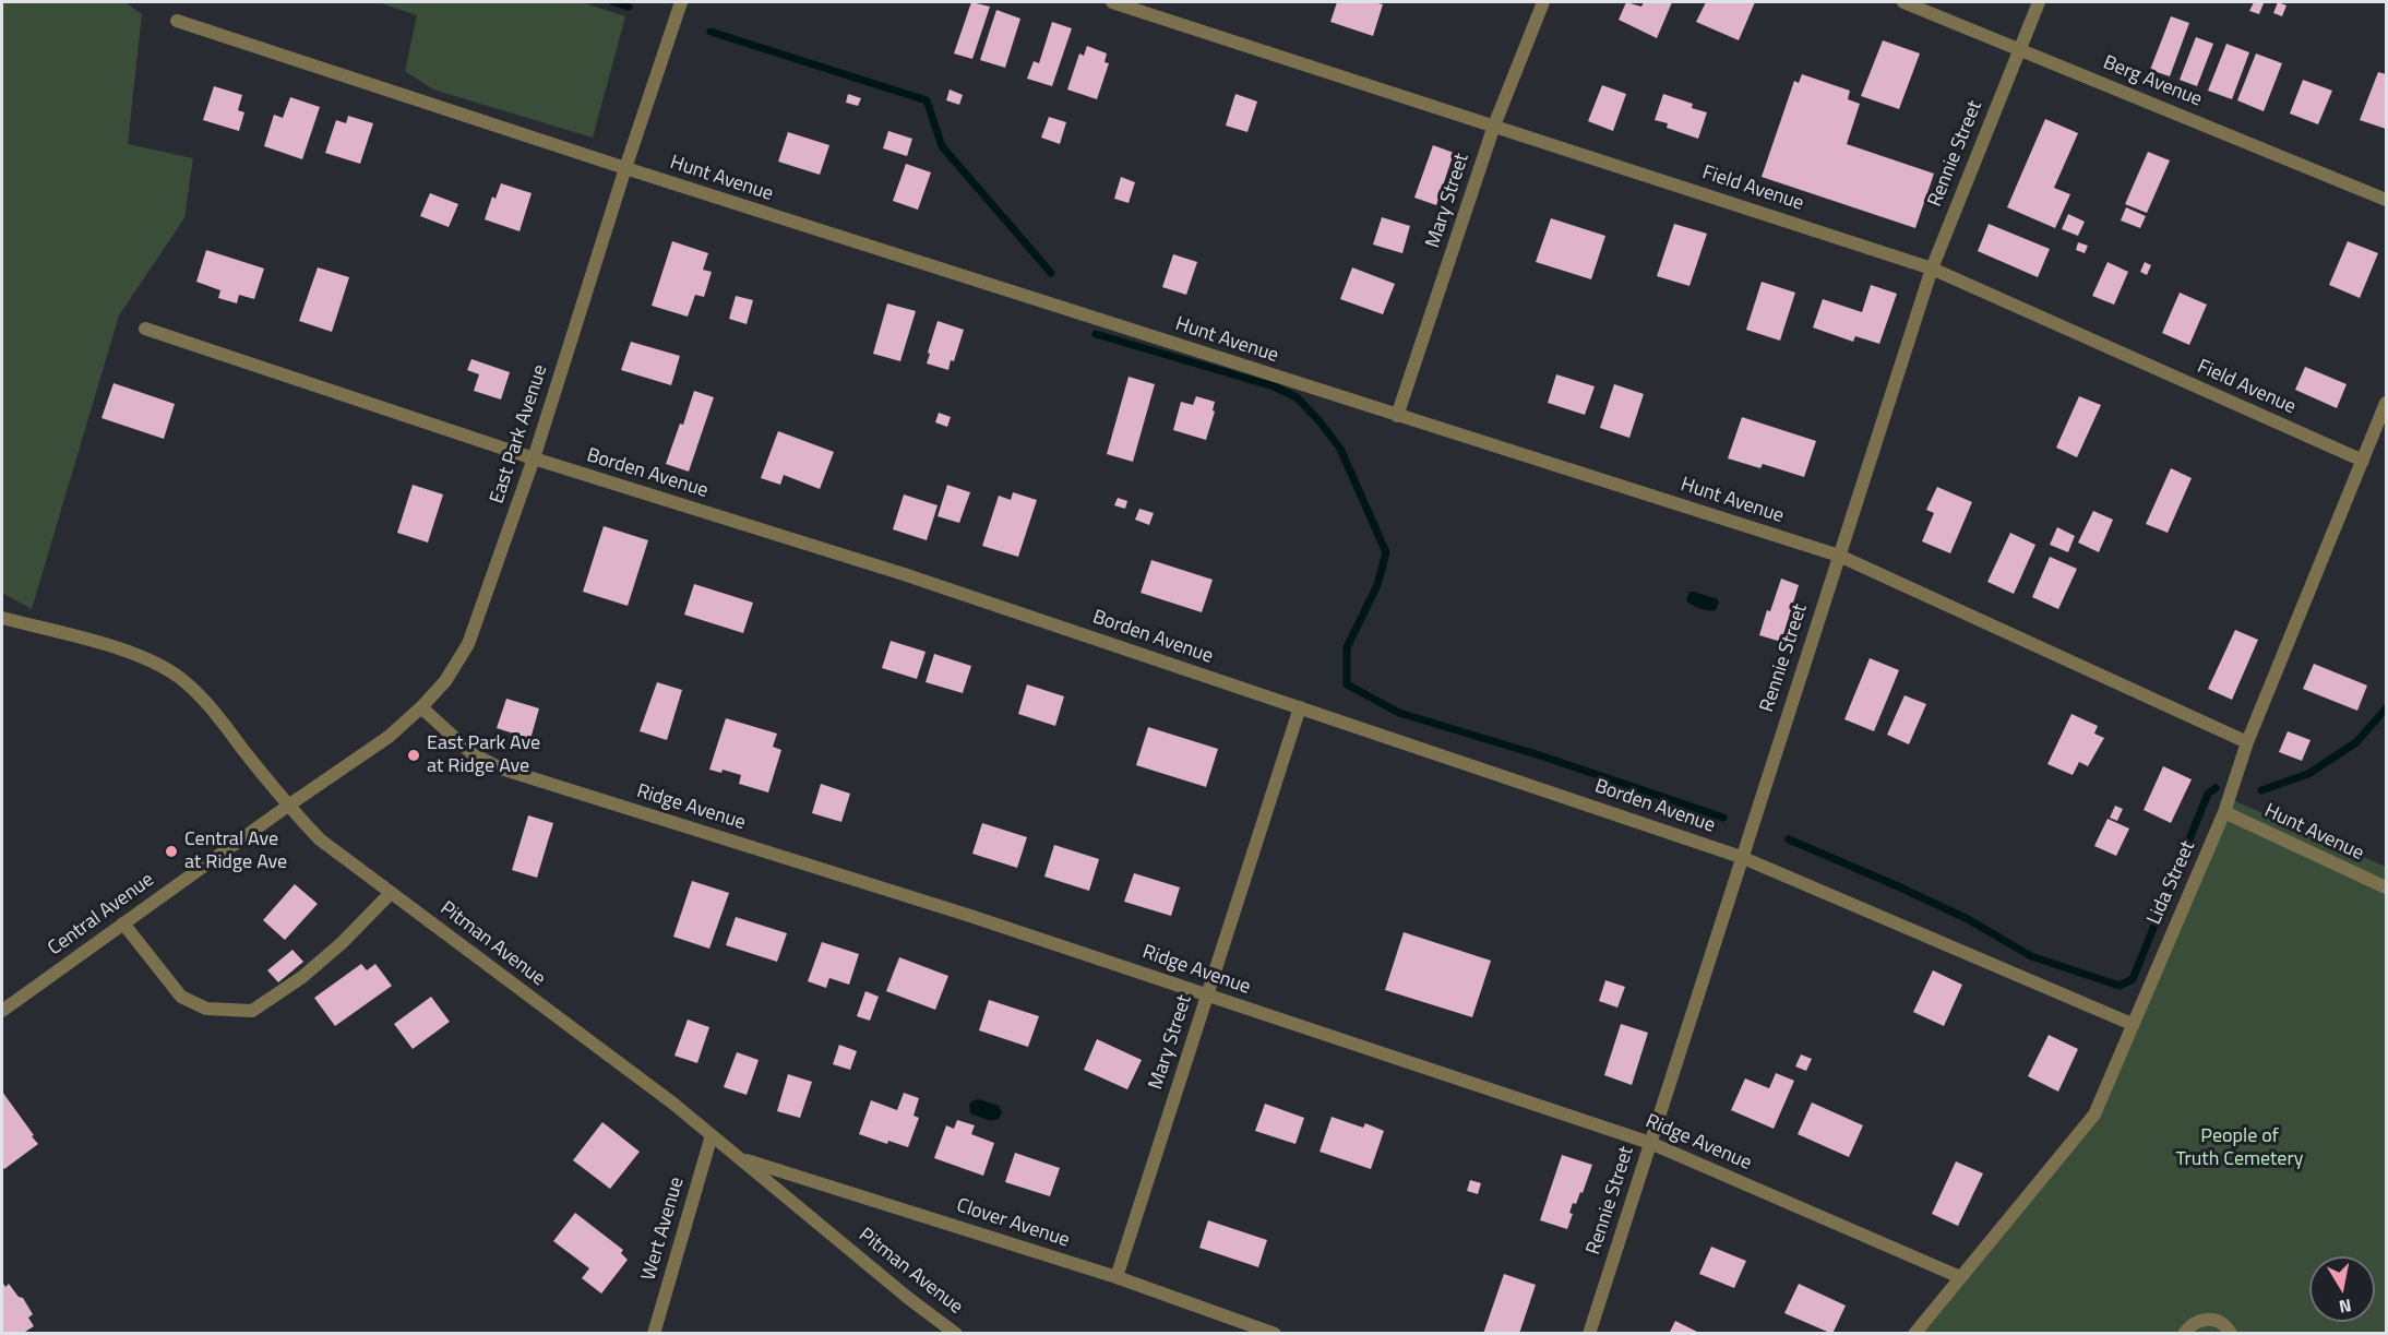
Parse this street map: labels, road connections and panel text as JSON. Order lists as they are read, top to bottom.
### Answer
{
  "streets": {
    "street": [
      "Berg Avenue",
      "Rennie Street",
      "Hunt Avenue",
      "Field Avenue",
      "Mary Street",
      "East Park Avenue",
      "Borden Avenue",
      "Ridge Avenue",
      "Lida Street",
      "Central Avenue",
      "Pitman Avenue",
      "Clover Avenue",
      "Wert Avenue"
    ]
  },
  "crossings": [
    ["Berg Avenue", "Rennie Street"],
    ["Rennie Street", "Hunt Avenue"],
    ["Rennie Street", "Field Avenue"],
    ["Rennie Street", "Borden Avenue"],
    ["Rennie Street", "Ridge Avenue"],
    ["Hunt Avenue", "Mary Street"],
    ["Hunt Avenue", "East Park Avenue"],
    ["Hunt Avenue", "Lida Street"],
    ["Field Avenue", "Mary Street"],
    ["Field Avenue", "Lida Street"],
    ["Mary Street", "Borden Avenue"],
    ["Mary Street", "Ridge Avenue"],
    ["Mary Street", "Clover Avenue"],
    ["East Park Avenue", "Borden Avenue"],
    ["East Park Avenue", "Ridge Avenue"],
    ["East Park Avenue", "Central Avenue"],
    ["East Park Avenue", "Pitman Avenue"],
    ["Borden Avenue", "Lida Street"],
    ["Ridge Avenue", "Lida Street"],
    ["Central Avenue", "Pitman Avenue"],
    ["Pitman Avenue", "Clover Avenue"],
    ["Pitman Avenue", "Wert Avenue"]
  ],
  "parks": ["People of Truth Cemetery"],
  "places": ["East Park Ave at Ridge Ave", "Central Ave at Ridge Ave"],
  "north": "bottom"
}
